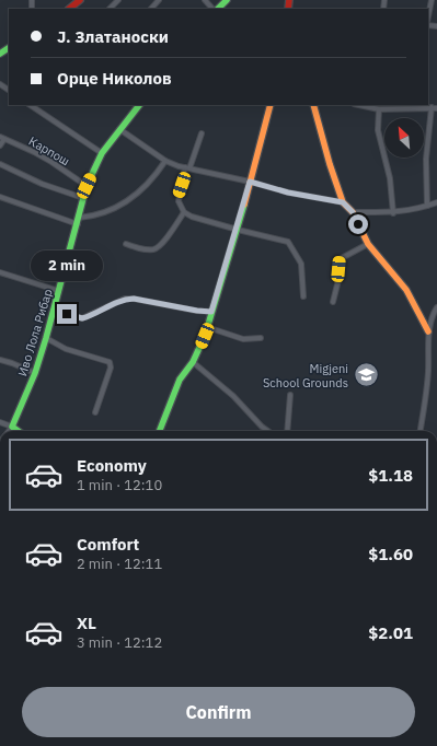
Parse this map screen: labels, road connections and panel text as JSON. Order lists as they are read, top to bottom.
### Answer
{
  "streets": {
    "street": ["Карпош", "Иво Лола Рибар"]
  },
  "crossings": [
    ["Карпош", "Иво Лола Рибар"]
  ],
  "places": {
    "school or university": ["Migjeni School Grounds"]
  },
  "north": "top left",
  "page": {
    "banner": ["Ј. Златаноски", "Орце Николов"],
    "bubble": "2 min",
    "list": [
      {
        "name": "Economy",
        "note": "1 min · 12:10",
        "value": "$1.18"
      },
      {
        "name": "Comfort",
        "note": "2 min · 12:11",
        "value": "$1.60"
      },
      {
        "name": "XL",
        "note": "3 min · 12:12",
        "value": "$2.01"
      }
    ],
    "buttons": "Confirm"
  }
}
